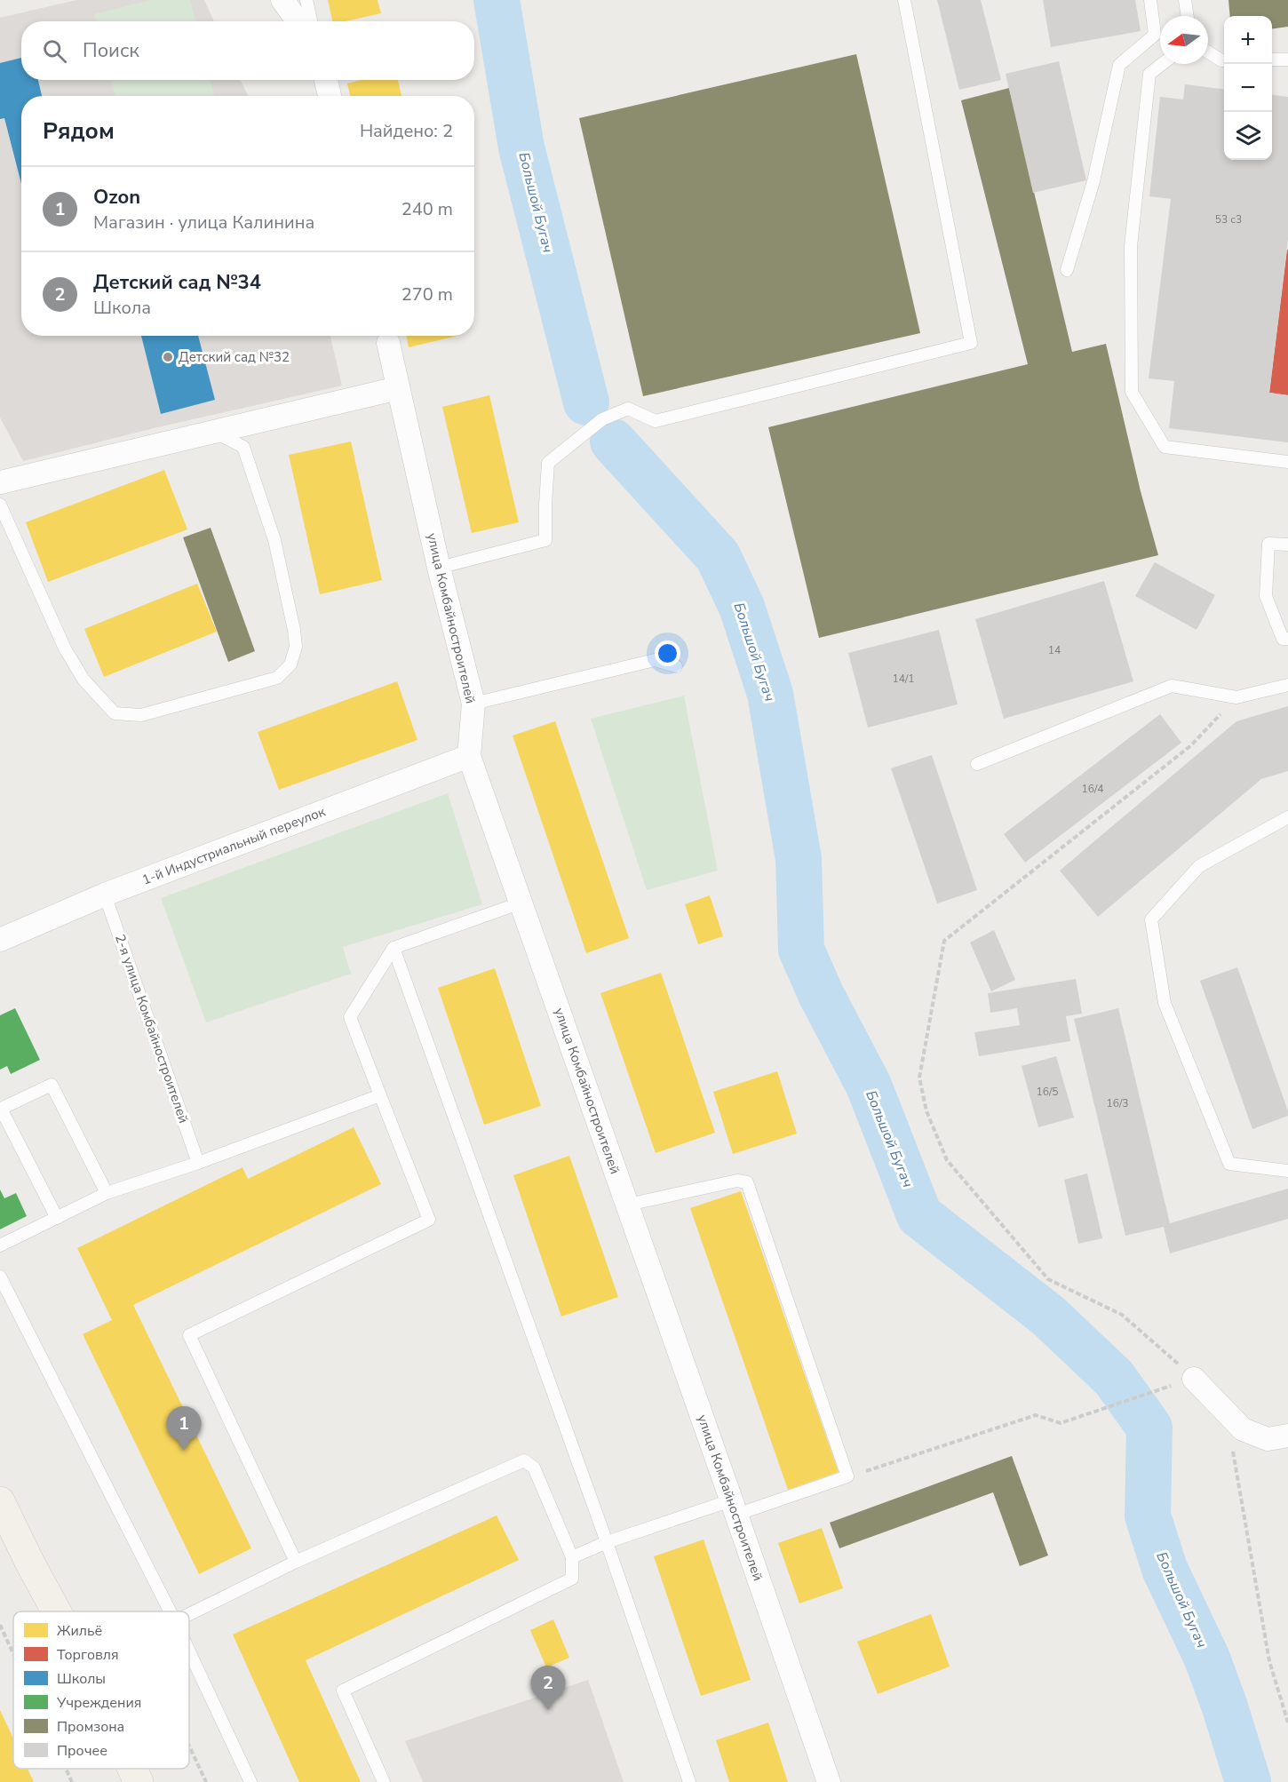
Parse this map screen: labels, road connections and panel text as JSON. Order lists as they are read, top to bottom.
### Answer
{
  "streets": {
    "street": ["улица Комбайностроителей", "1-й Индустриальный переулок"],
    "lane": ["2-я улица Комбайностроителей"]
  },
  "crossings": [
    ["улица Комбайностроителей", "1-й Индустриальный переулок"],
    ["1-й Индустриальный переулок", "2-я улица Комбайностроителей"]
  ],
  "water": ["Большой Бугач"],
  "places": ["Детский сад №32"],
  "house_numbers": [
    "53 с3",
    "14",
    "14/1",
    "16/4",
    "16/5",
    "16/3"
  ],
  "legend": [
    "Жильё",
    "Торговля",
    "Школы",
    "Учреждения",
    "Промзона",
    "Прочее"
  ],
  "north": "left",
  "page": {
    "map_buttons": ["+", "−"],
    "search": "Поиск",
    "heading": ["Рядом", "Найдено: 2"],
    "list": [
      {
        "mark": "1",
        "name": "Ozon",
        "note": "Магазин · улица Калинина",
        "value": "240 m"
      },
      {
        "mark": "2",
        "name": "Детский сад №34",
        "note": "Школа",
        "value": "270 m"
      }
    ],
    "pins": ["1", "2"]
  }
}
